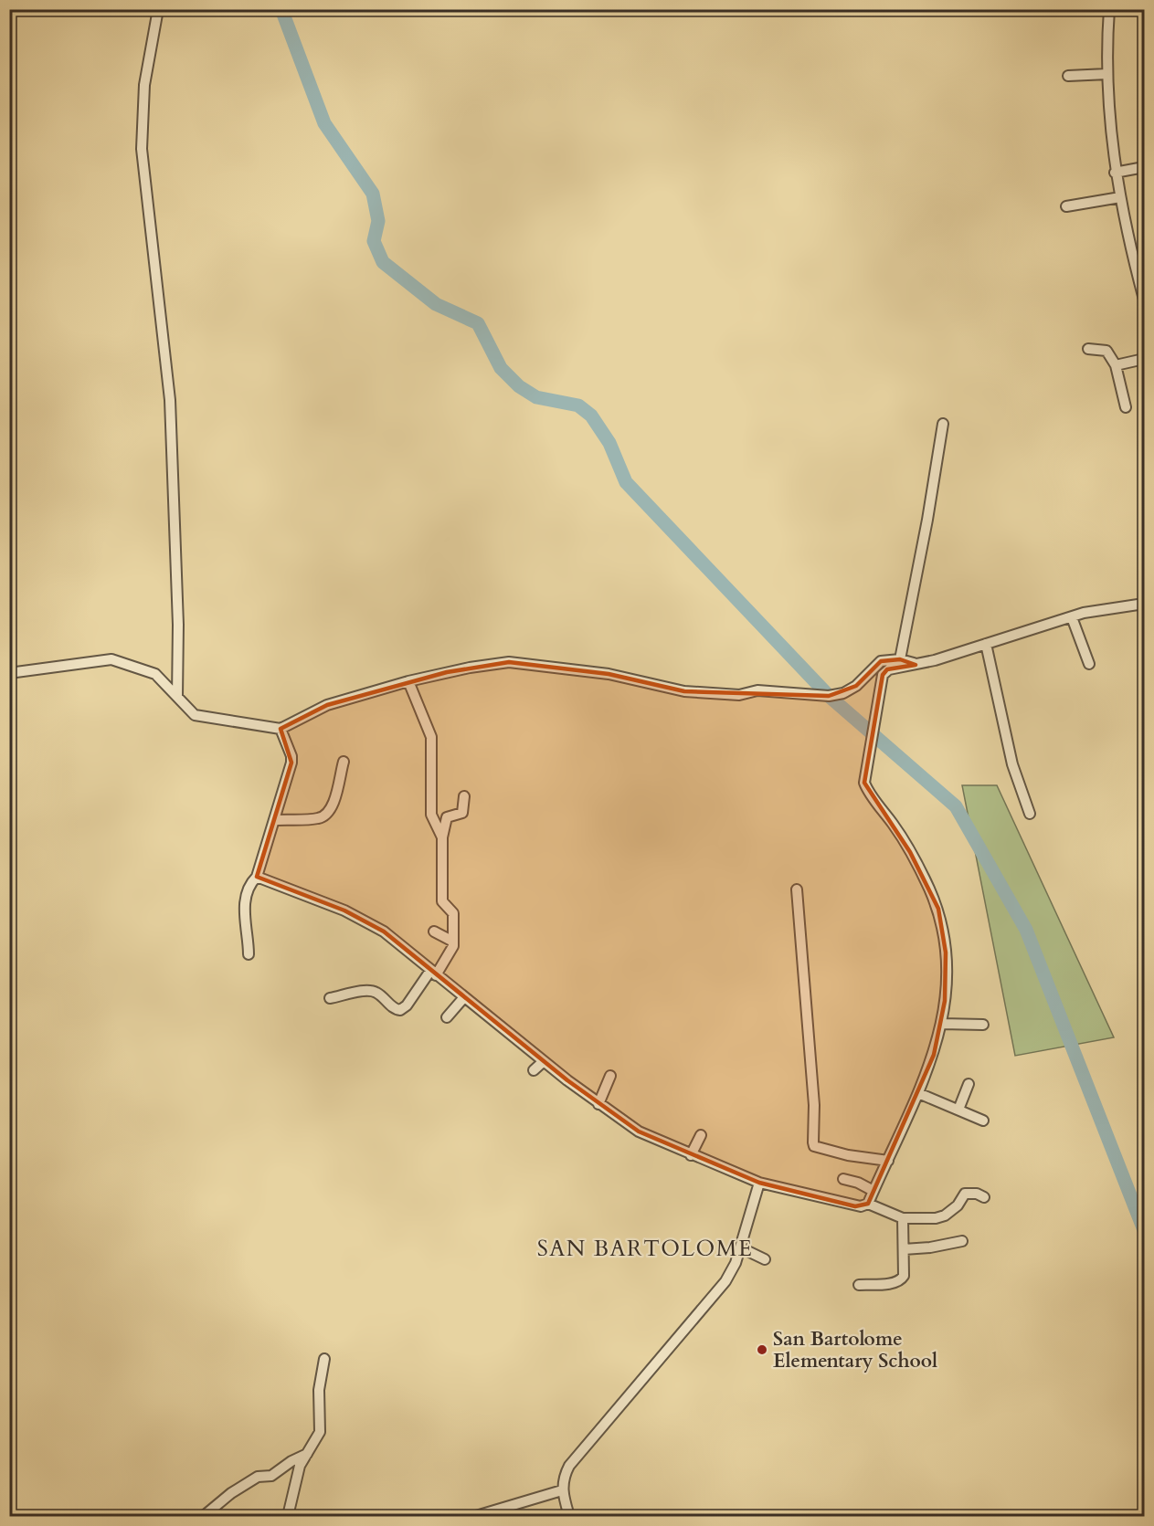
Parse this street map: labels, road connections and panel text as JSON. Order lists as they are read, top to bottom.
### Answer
{
  "districts": ["SAN BARTOLOME"],
  "places": ["San Bartolome Elementary School"]
}
